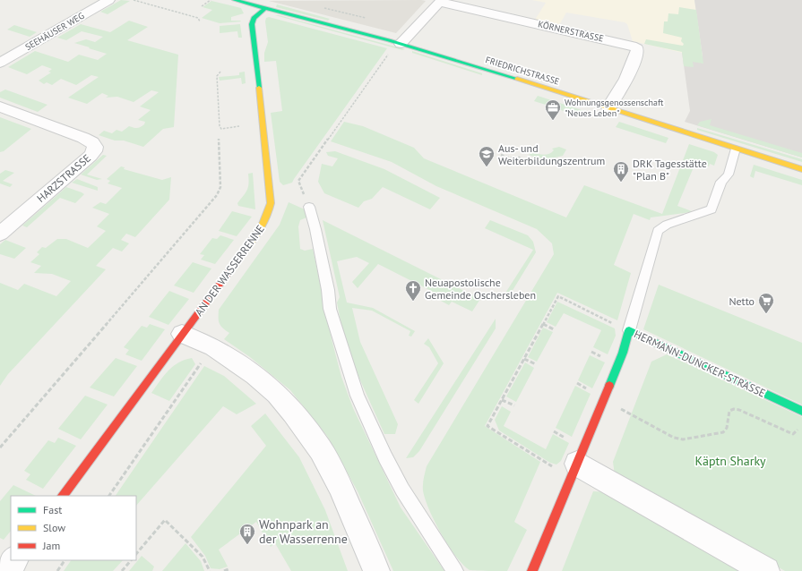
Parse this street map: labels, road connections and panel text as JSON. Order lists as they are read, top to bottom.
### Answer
{
  "streets": {
    "street": [
      "SEEHÄUSER WEG",
      "KÖRNERSTRASSE",
      "FRIEDRICHSTRASSE",
      "HARZSTRASSE",
      "AN DER WASSERRENNE",
      "HERMANN-DUNCKER-STRASSE"
    ]
  },
  "crossings": [
    ["KÖRNERSTRASSE", "FRIEDRICHSTRASSE"],
    ["FRIEDRICHSTRASSE", "AN DER WASSERRENNE"]
  ],
  "parks": ["Käptn Sharky"],
  "places": {
    "office": ["Wohnungsgenossenschaft \"Neues Leben\""],
    "school or university": ["Aus- und Weiterbildungszentrum"],
    "building": ["DRK Tagesstätte \"Plan B\"", "Wohnpark an der Wasserrenne"],
    "church": ["Neuapostolische Gemeinde Oschersleben"],
    "supermarket": ["Netto"]
  },
  "legend": ["Fast", "Slow", "Jam"]
}
